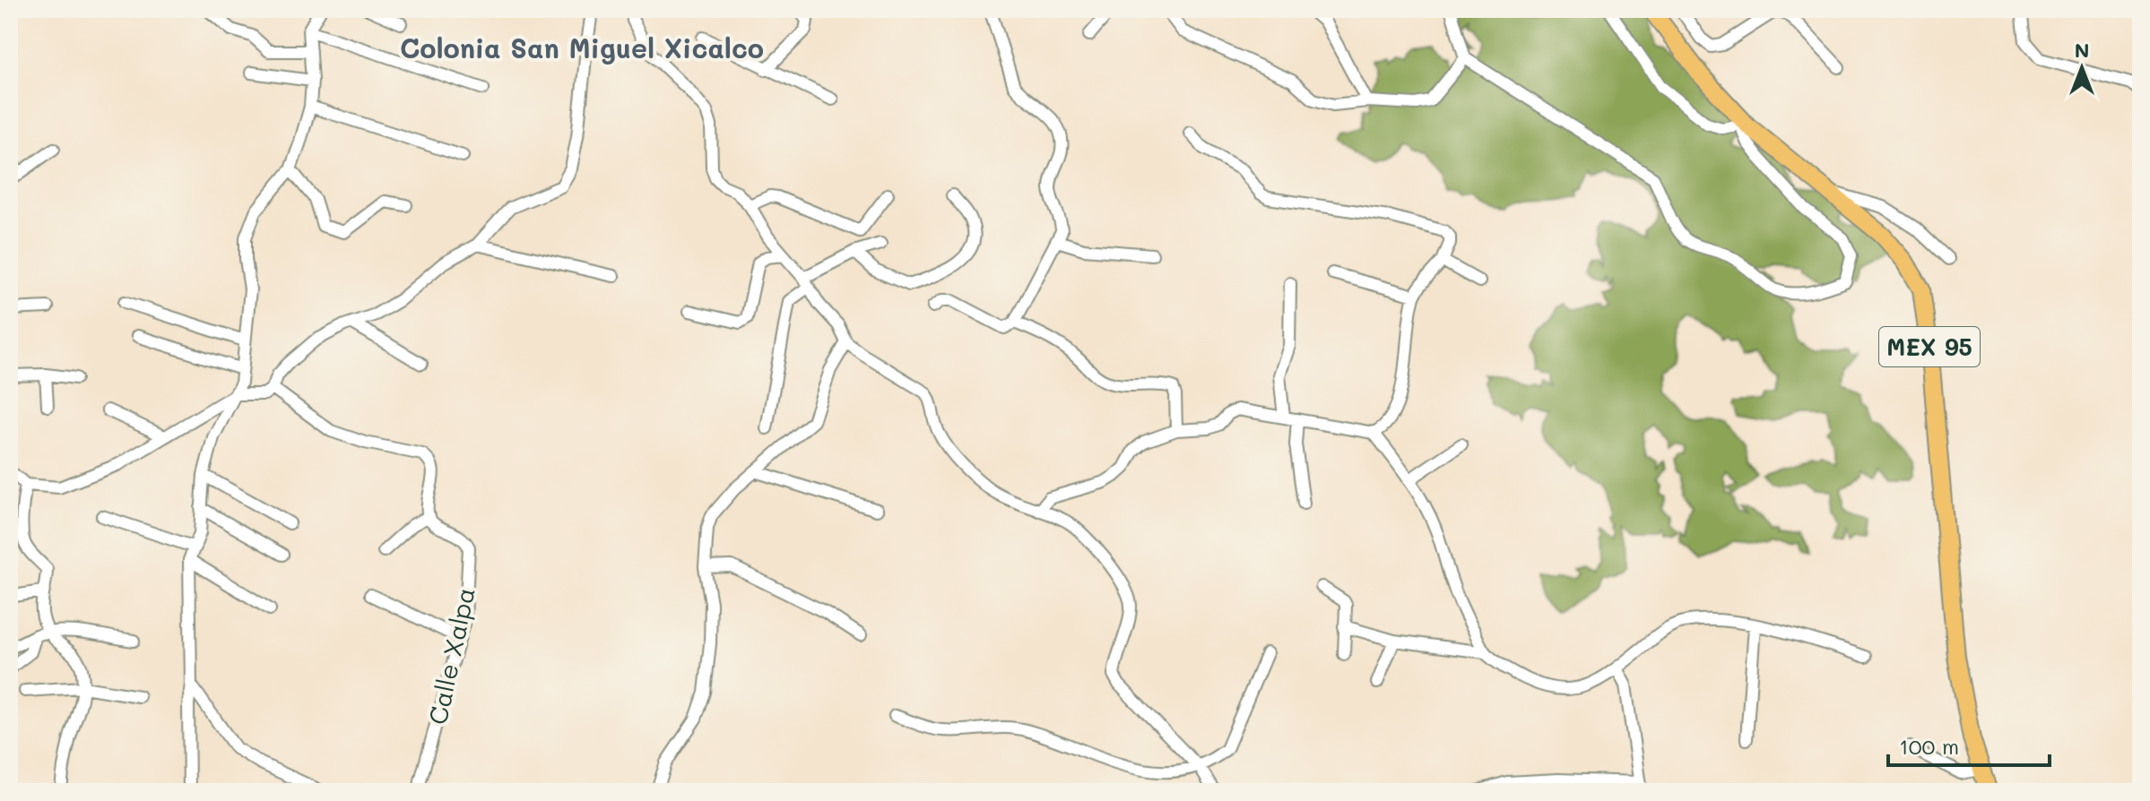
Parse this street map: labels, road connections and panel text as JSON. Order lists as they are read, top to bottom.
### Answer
{
  "streets": {
    "main road": ["MEX 95"],
    "street": ["Calle Xalpa"]
  },
  "districts": ["Colonia San Miguel Xicalco"],
  "scale_bar": "100 m",
  "north": "top"
}
